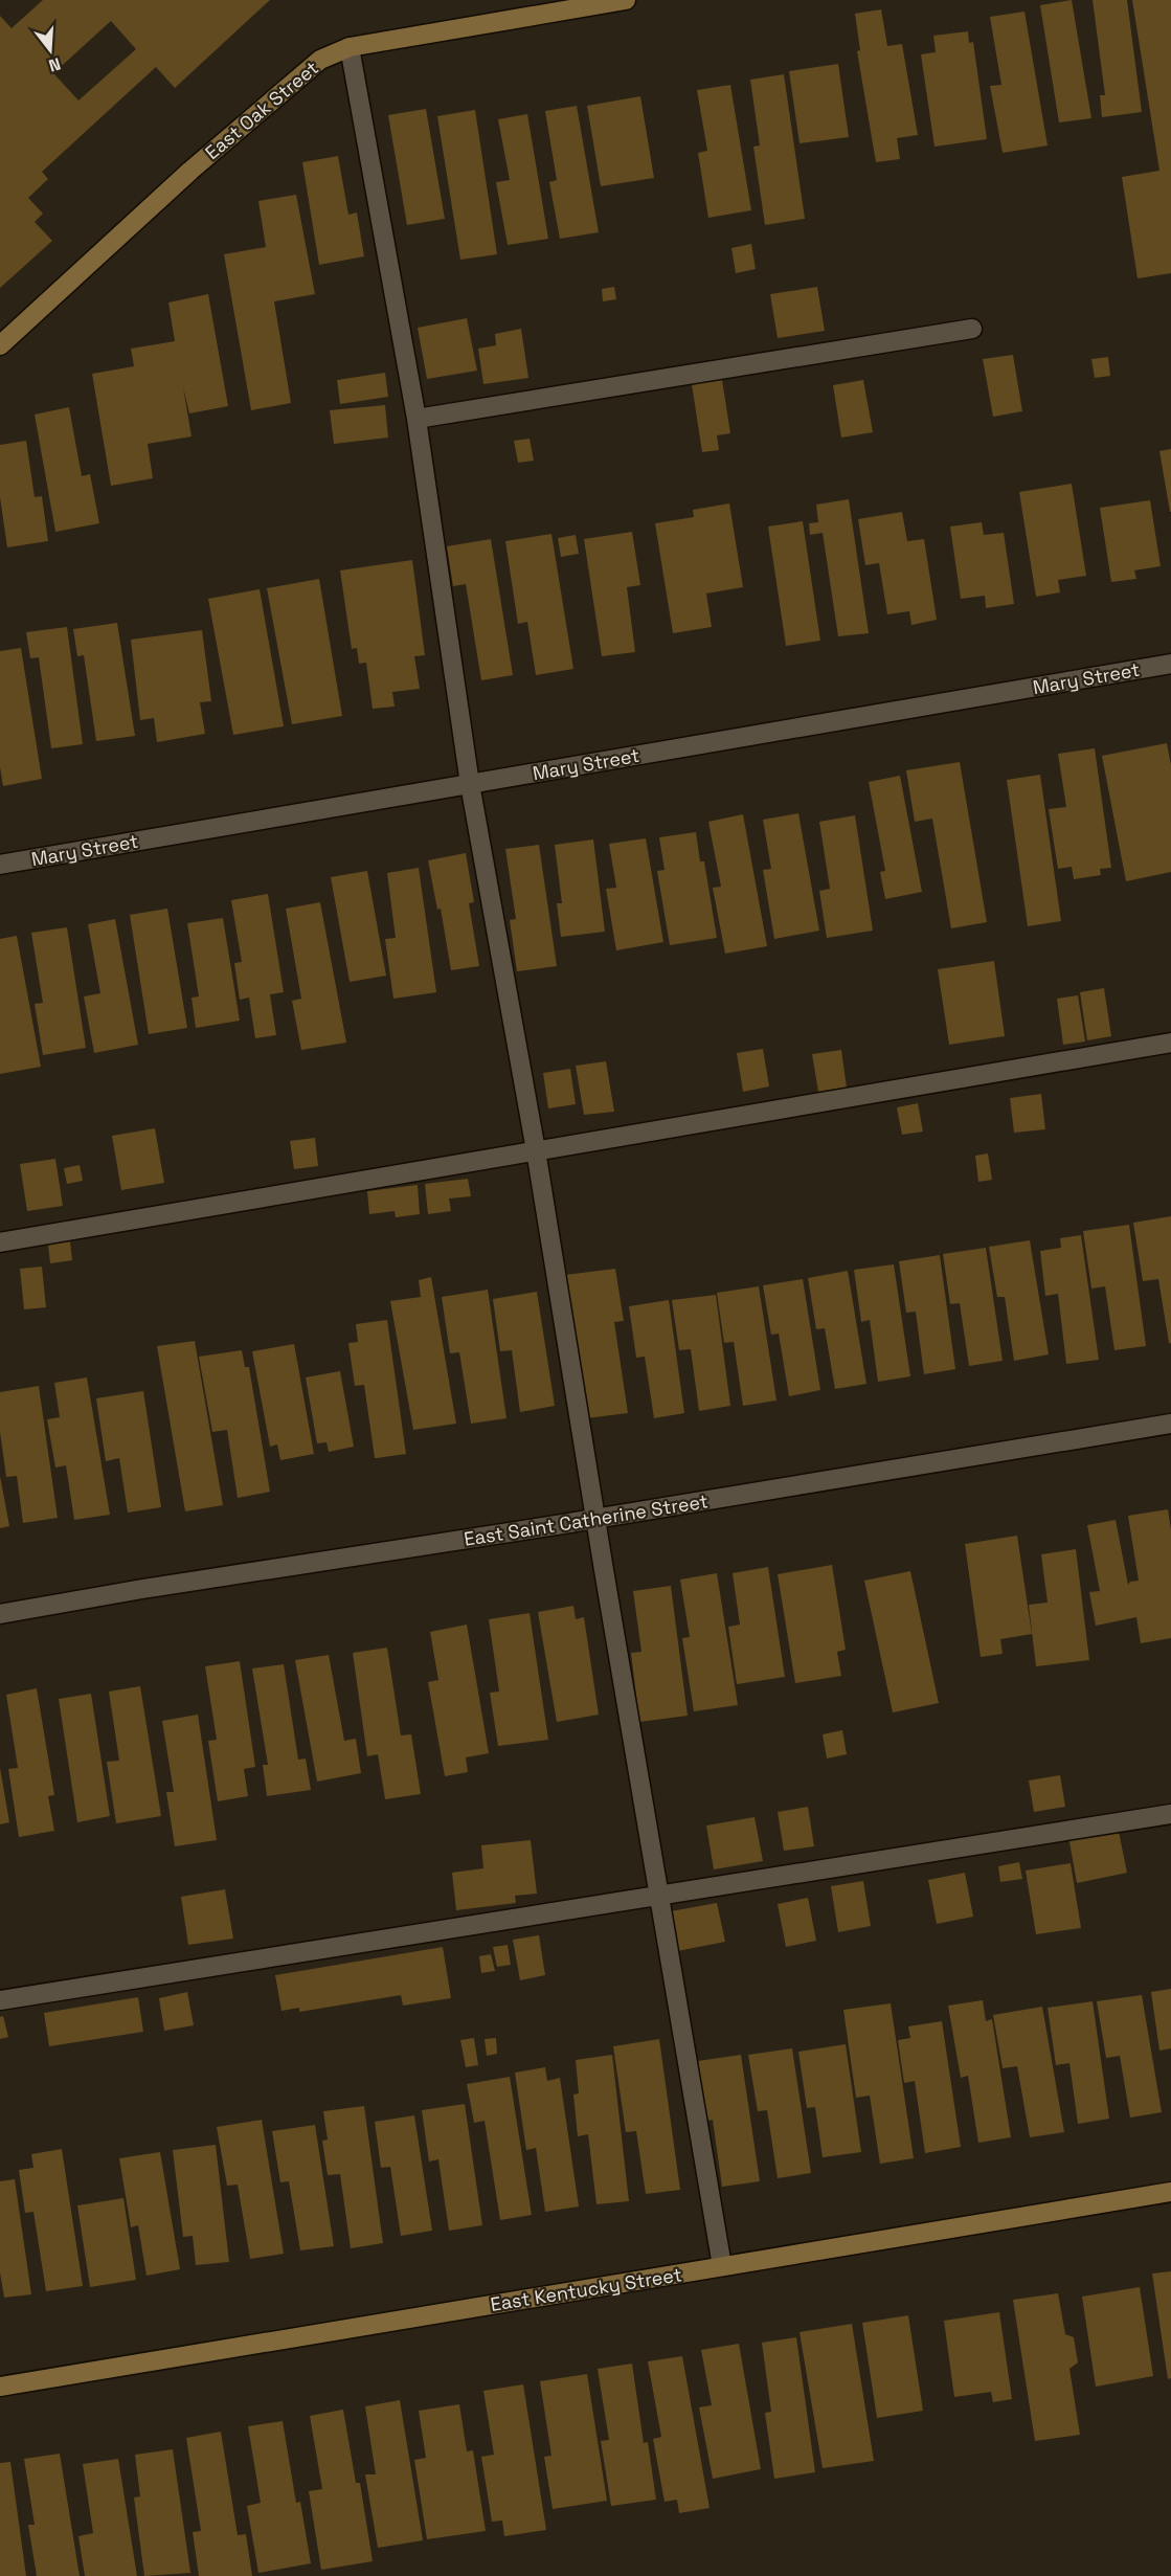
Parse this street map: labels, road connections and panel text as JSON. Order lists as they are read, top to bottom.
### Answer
{
  "streets": {
    "street": [
      "East Oak Street",
      "Mary Street",
      "East Saint Catherine Street",
      "East Kentucky Street"
    ]
  },
  "north": "bottom"
}
